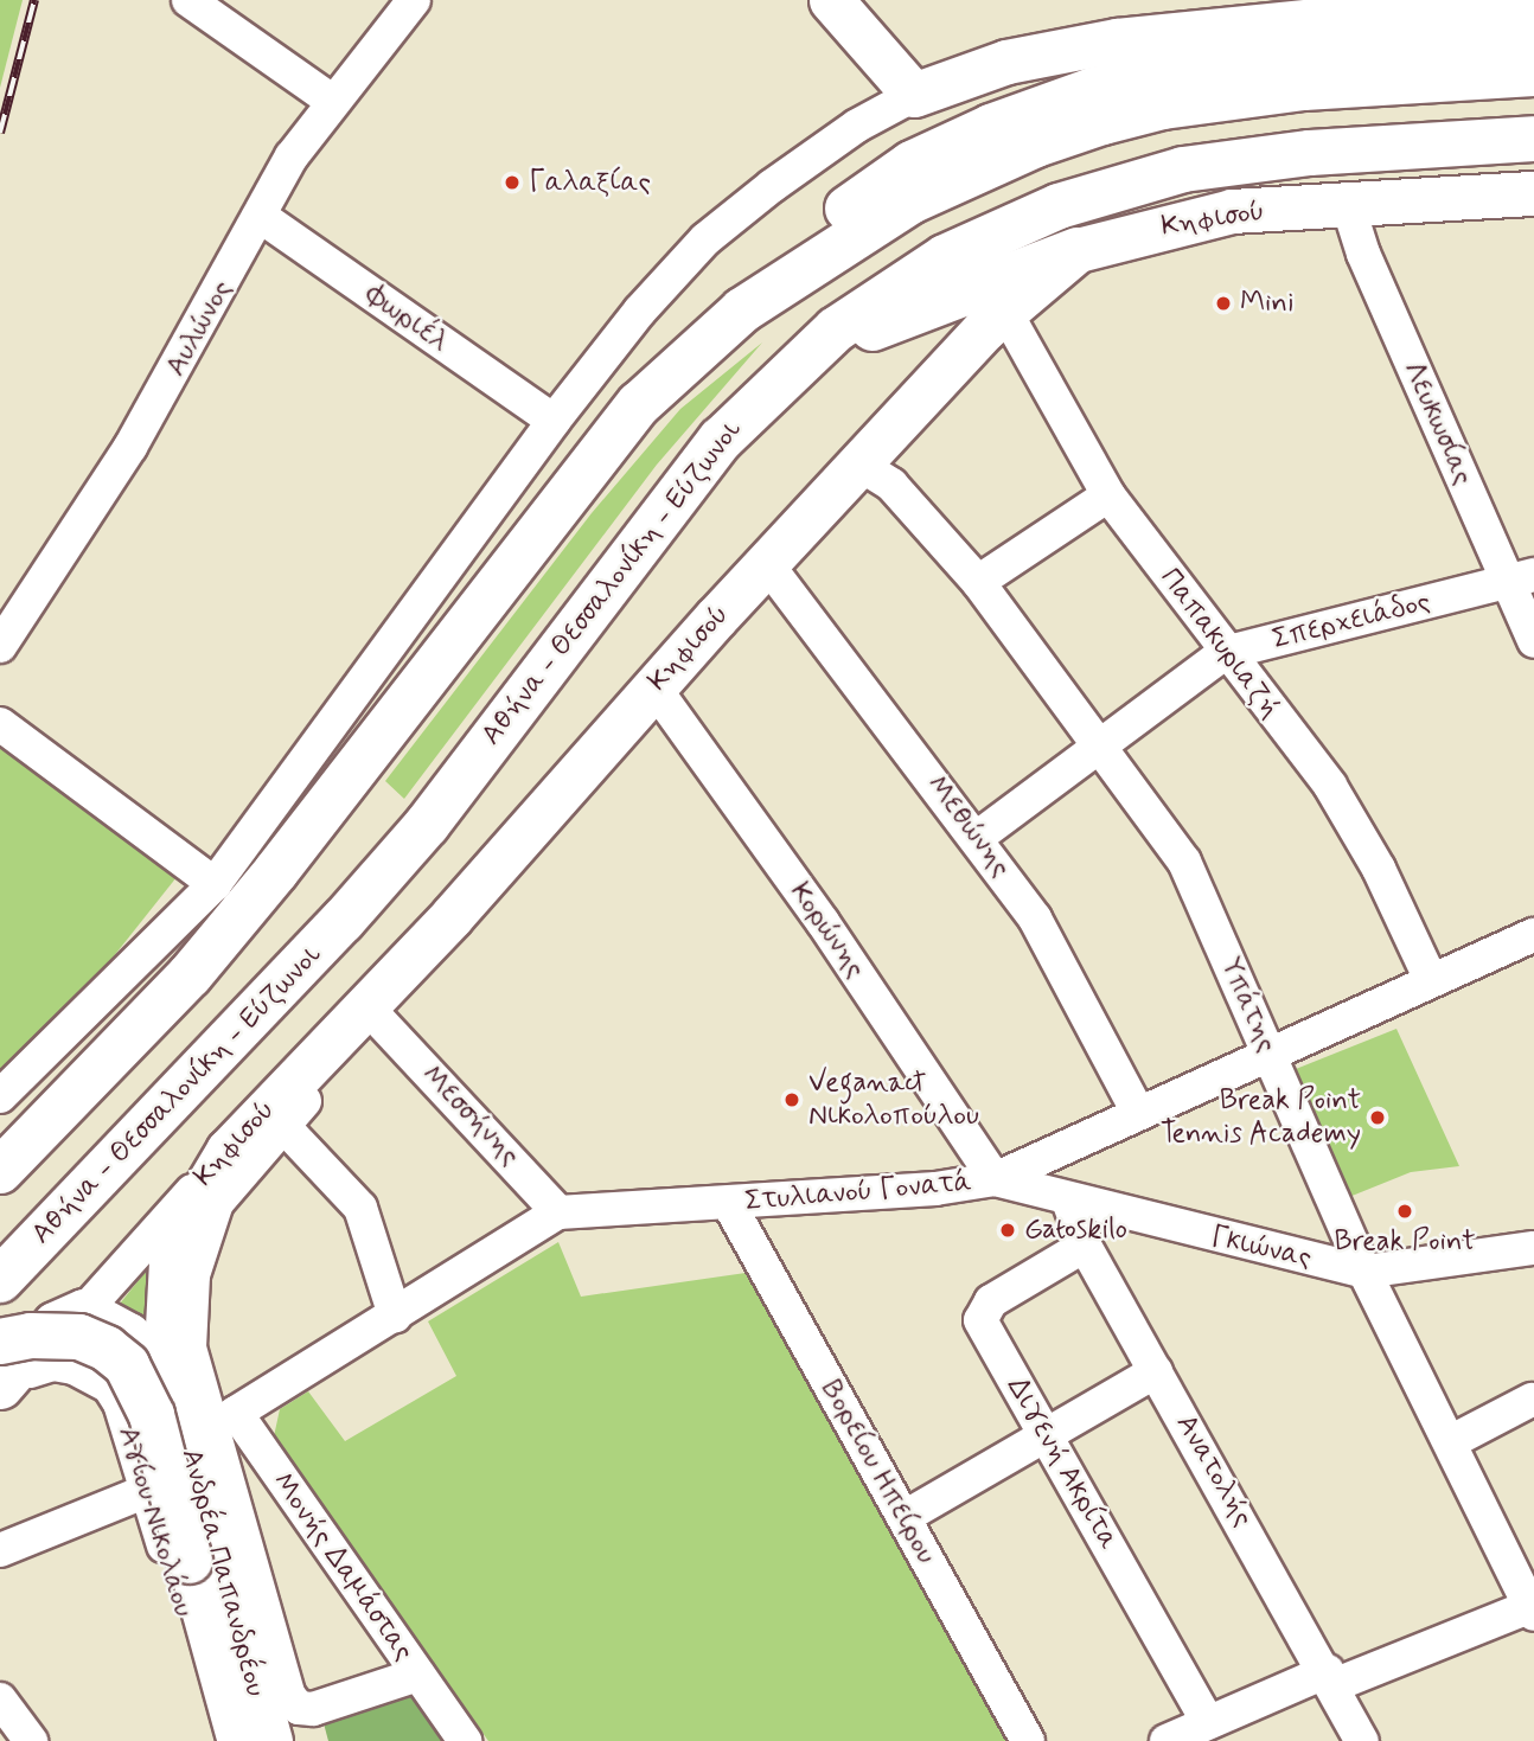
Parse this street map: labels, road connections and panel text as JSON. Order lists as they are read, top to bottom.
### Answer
{
  "streets": {
    "highway": ["Αθήνα - Θεσσαλονίκη - Εύζωνοι"],
    "main road": ["Κηφισού", "Ανδρέα Παπανδρέου"],
    "street": [
      "Φωριέλ",
      "Αυλώνος",
      "Λευκωσίας",
      "Σπερχειάδος",
      "Παπακυριαζή",
      "Μεθώνης",
      "Κορώνης",
      "Υπάτης",
      "Μεσσήνης",
      "Στυλιανού Γονατά",
      "Γκιώνας",
      "Διγενή Ακρίτα",
      "Ανατολής",
      "Βορείου Ηπείρου",
      "Αγίου Νικολάου",
      "Μονής Δαμάστας"
    ]
  },
  "crossings": [
    ["Κηφισού", "Λευκωσίας"],
    ["Κηφισού", "Παπακυριαζή"],
    ["Κηφισού", "Μεθώνης"],
    ["Κηφισού", "Κορώνης"],
    ["Κηφισού", "Υπάτης"],
    ["Κηφισού", "Μεσσήνης"],
    ["Φωριέλ", "Αυλώνος"],
    ["Λευκωσίας", "Σπερχειάδος"],
    ["Σπερχειάδος", "Παπακυριαζή"],
    ["Σπερχειάδος", "Μεθώνης"],
    ["Σπερχειάδος", "Υπάτης"],
    ["Παπακυριαζή", "Στυλιανού Γονατά"],
    ["Μεθώνης", "Στυλιανού Γονατά"],
    ["Κορώνης", "Στυλιανού Γονατά"],
    ["Κορώνης", "Γκιώνας"],
    ["Υπάτης", "Στυλιανού Γονατά"],
    ["Υπάτης", "Γκιώνας"],
    ["Μεσσήνης", "Στυλιανού Γονατά"],
    ["Στυλιανού Γονατά", "Γκιώνας"],
    ["Στυλιανού Γονατά", "Βορείου Ηπείρου"],
    ["Στυλιανού Γονατά", "Μονής Δαμάστας"],
    ["Γκιώνας", "Ανατολής"],
    ["Διγενή Ακρίτα", "Ανατολής"]
  ],
  "places": [
    "Γαλαξίας",
    "Mini",
    "Veganact Νικολοπούλου",
    "Break Point Tennis Academy",
    "Break Point",
    "Gatoskilo"
  ]
}
